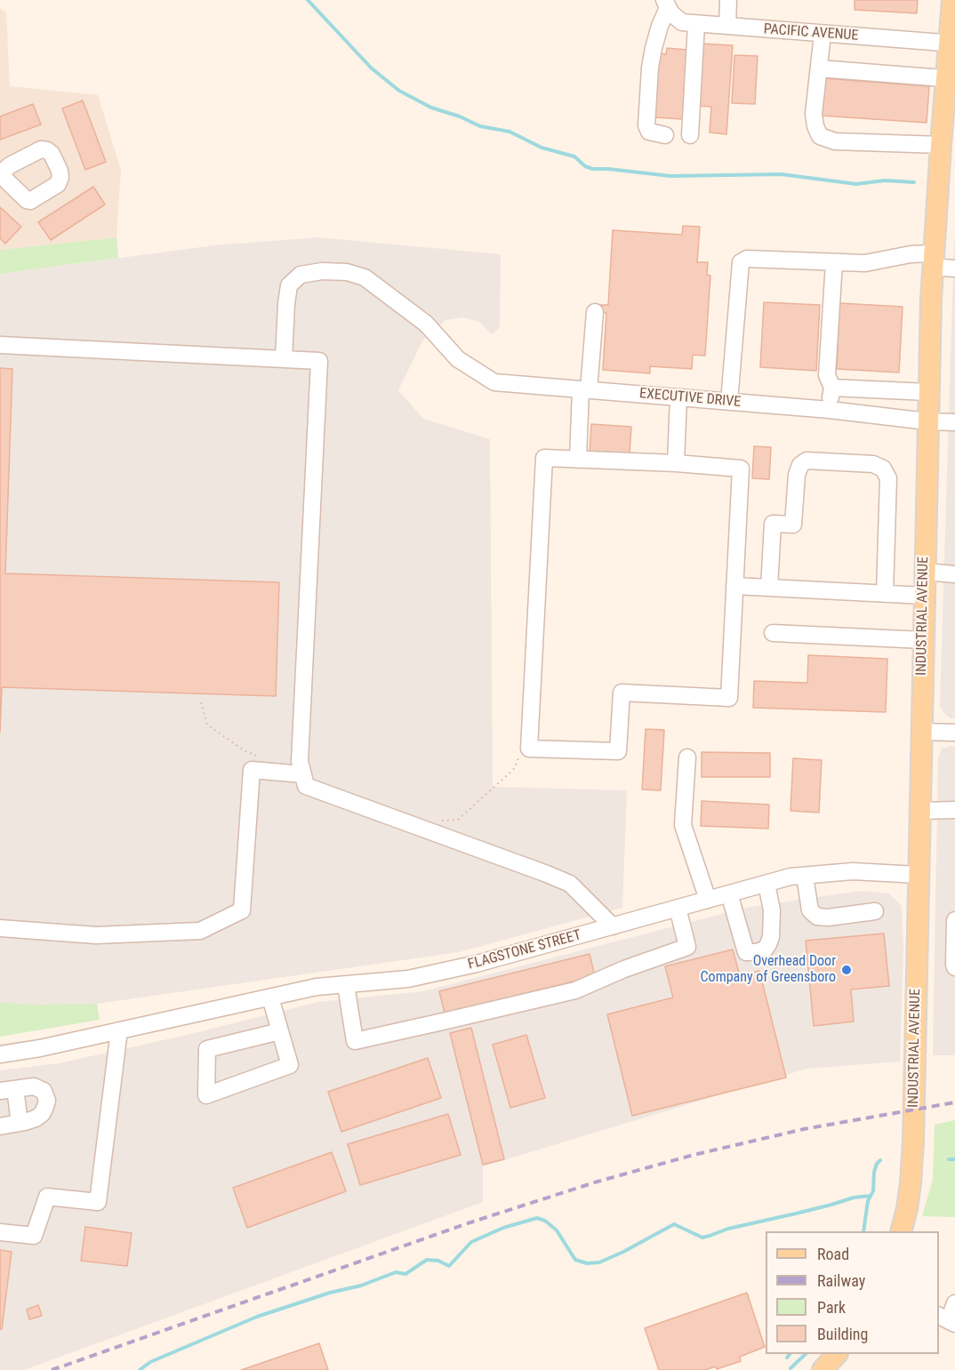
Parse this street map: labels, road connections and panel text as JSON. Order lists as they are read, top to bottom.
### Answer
{
  "streets": {
    "main road": ["INDUSTRIAL AVENUE"],
    "street": ["PACIFIC AVENUE", "EXECUTIVE DRIVE", "FLAGSTONE STREET"]
  },
  "crossings": [
    ["PACIFIC AVENUE", "INDUSTRIAL AVENUE"],
    ["EXECUTIVE DRIVE", "INDUSTRIAL AVENUE"],
    ["INDUSTRIAL AVENUE", "FLAGSTONE STREET"]
  ],
  "places": ["Overhead Door Company of Greensboro"],
  "legend": [
    "Road",
    "Railway",
    "Park",
    "Building"
  ]
}
